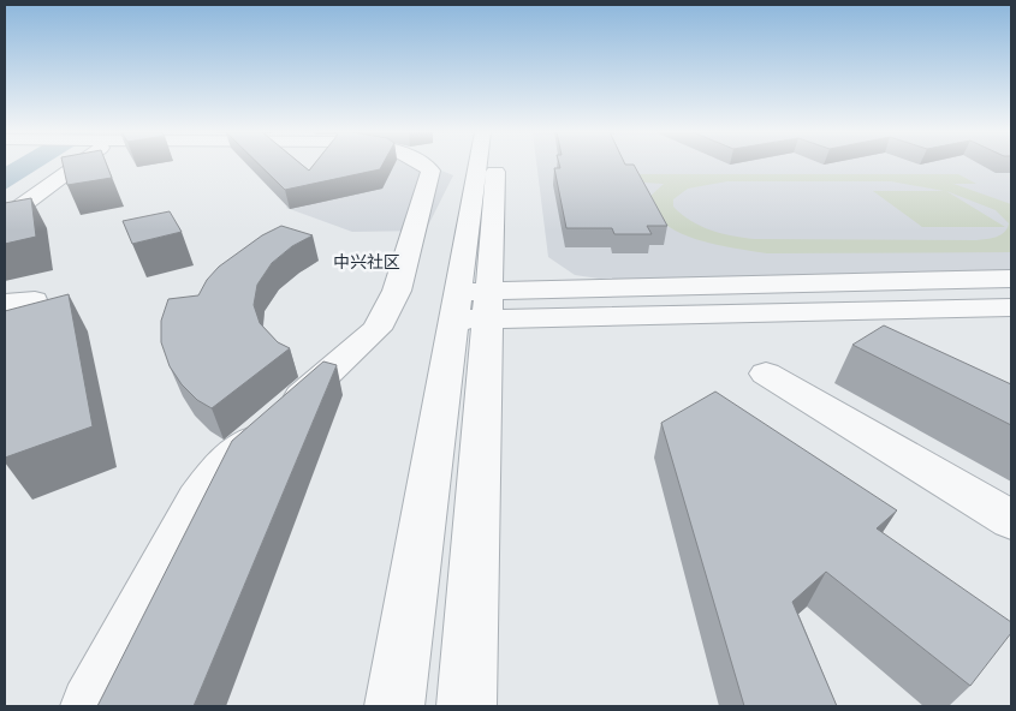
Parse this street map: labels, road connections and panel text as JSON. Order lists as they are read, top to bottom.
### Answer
{
  "districts": ["中兴社区"]
}
